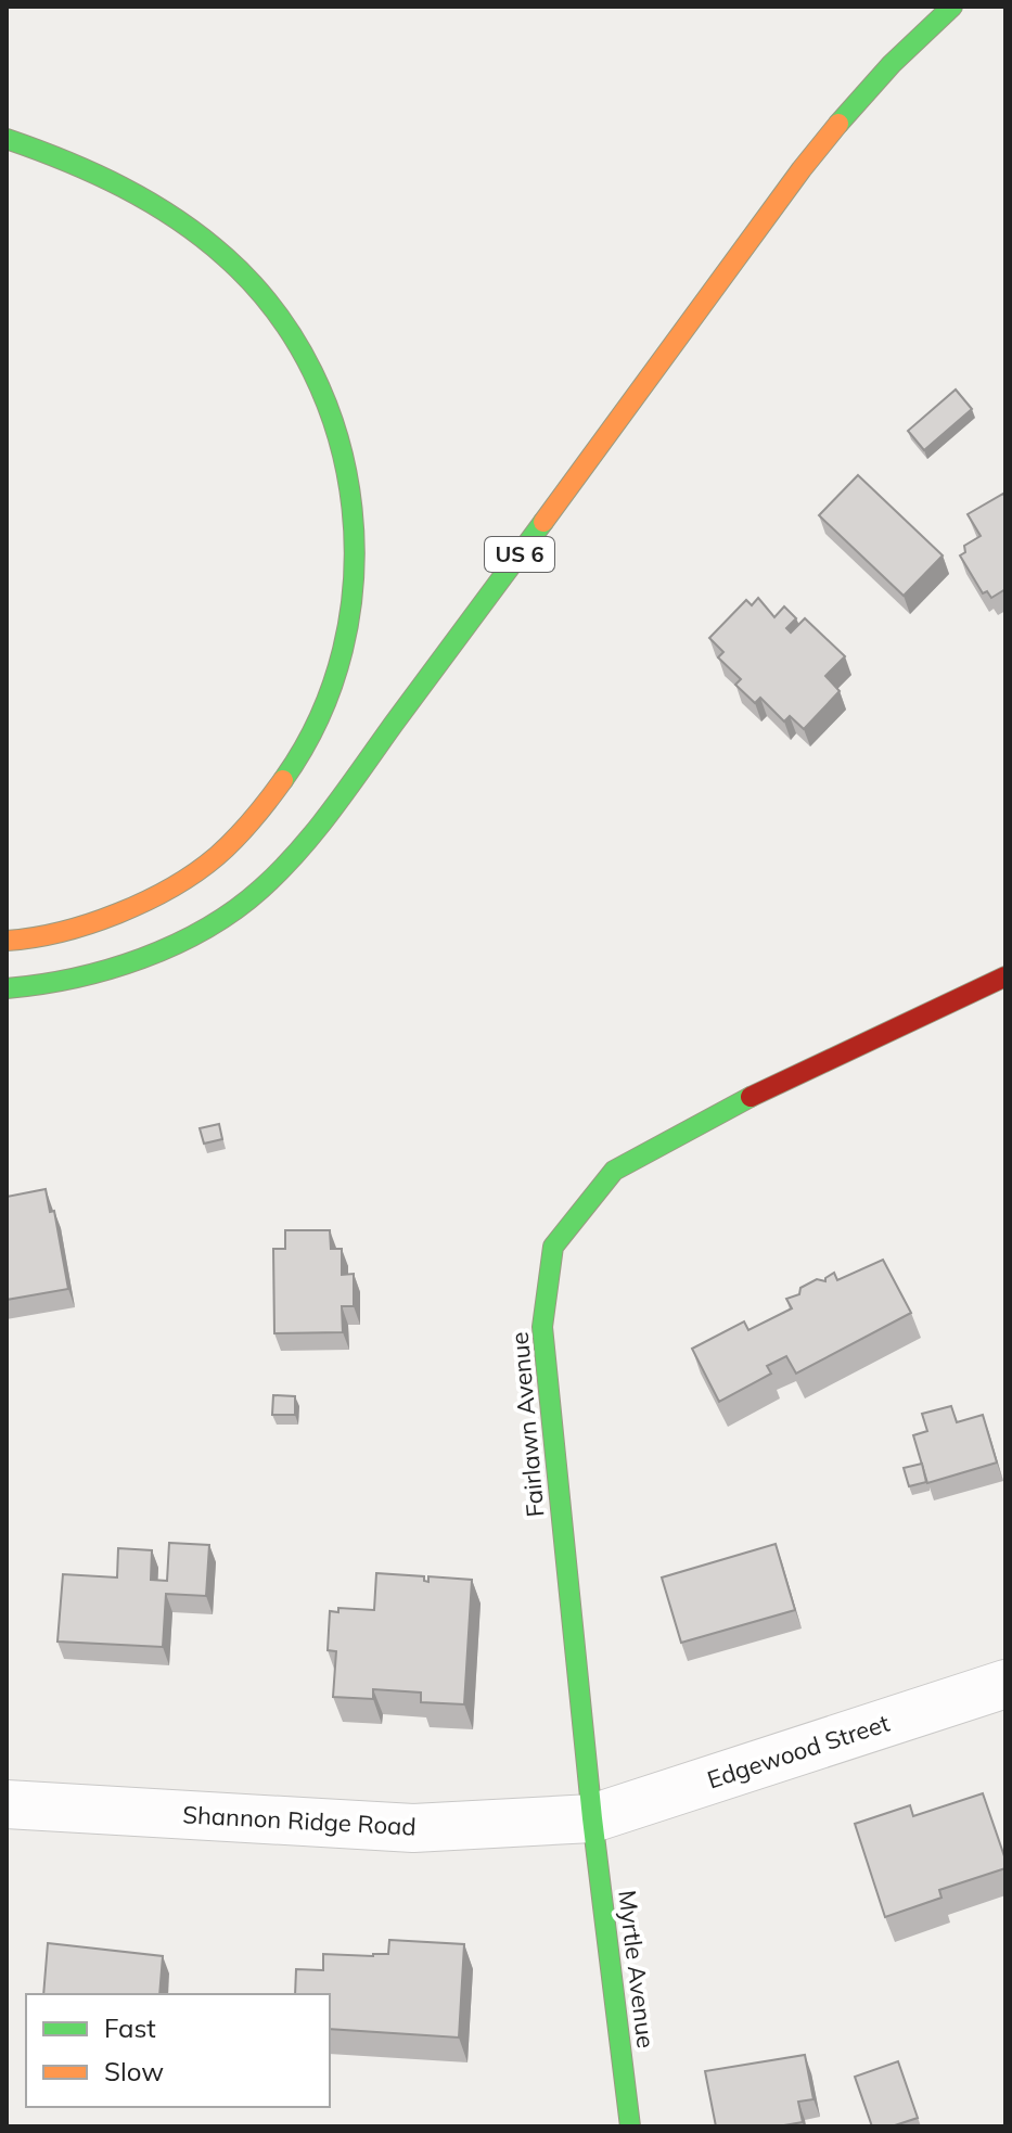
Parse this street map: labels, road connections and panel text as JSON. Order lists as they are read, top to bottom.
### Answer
{
  "streets": {
    "main road": ["US 6", "Fairlawn Avenue", "Myrtle Avenue"],
    "street": ["Edgewood Street", "Shannon Ridge Road"]
  },
  "crossings": [
    ["Fairlawn Avenue", "Edgewood Street"],
    ["Fairlawn Avenue", "Shannon Ridge Road"],
    ["Fairlawn Avenue", "Myrtle Avenue"],
    ["Edgewood Street", "Shannon Ridge Road"],
    ["Edgewood Street", "Myrtle Avenue"],
    ["Shannon Ridge Road", "Myrtle Avenue"]
  ],
  "legend": ["Fast", "Slow"]
}
